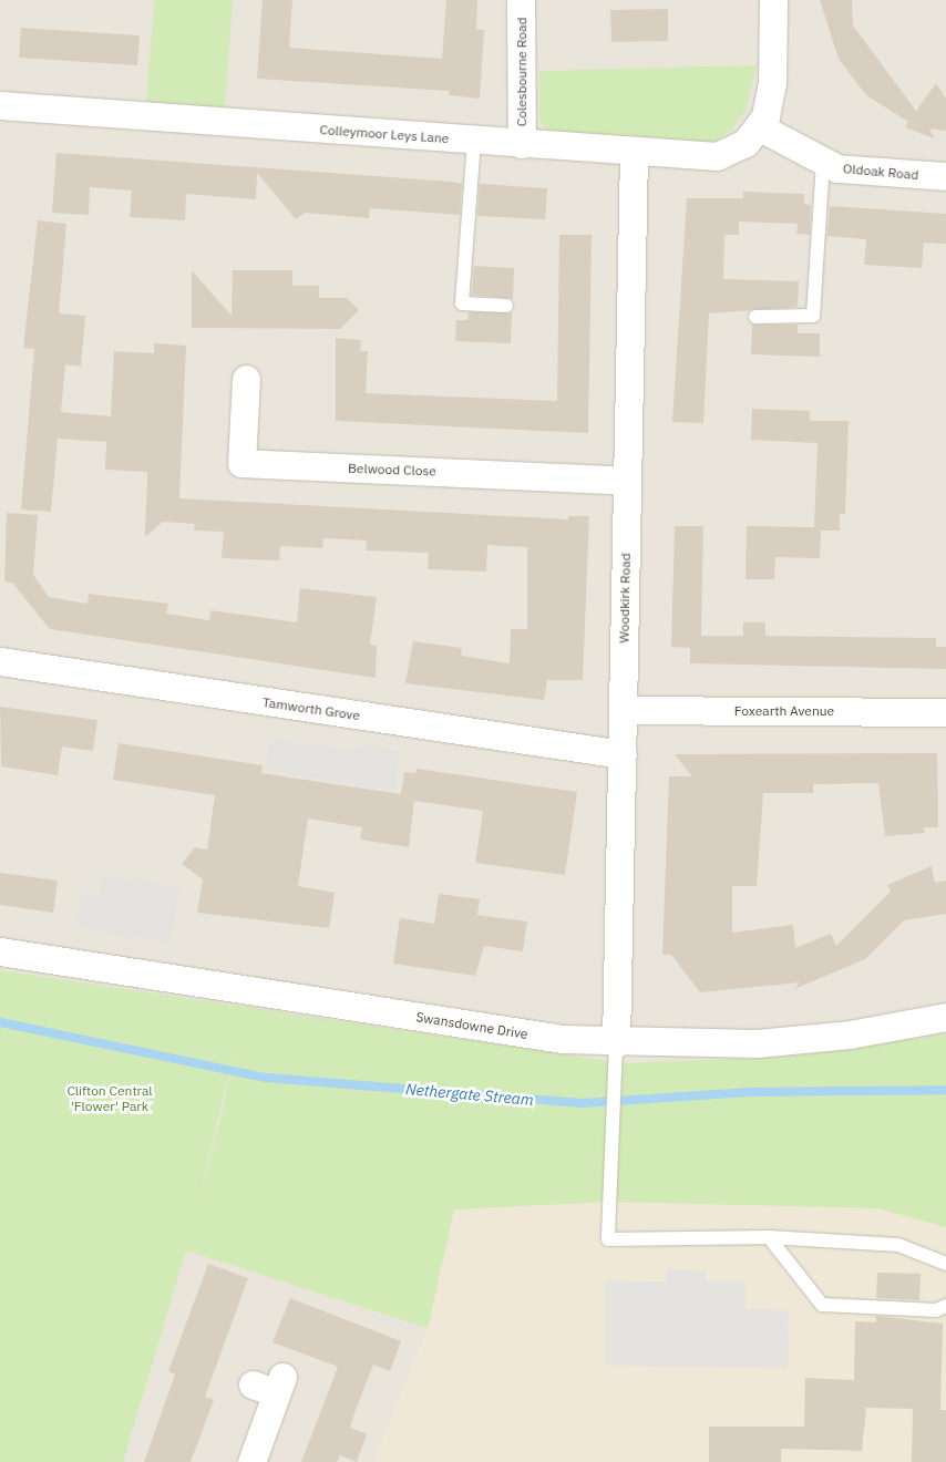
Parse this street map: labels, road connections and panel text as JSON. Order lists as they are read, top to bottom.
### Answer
{
  "streets": {
    "street": [
      "Colesbourne Road",
      "Colleymoor Leys Lane",
      "Oldoak Road",
      "Belwood Close",
      "Woodkirk Road",
      "Tamworth Grove",
      "Foxearth Avenue",
      "Swansdowne Drive"
    ]
  },
  "crossings": [
    ["Colesbourne Road", "Colleymoor Leys Lane"],
    ["Colleymoor Leys Lane", "Oldoak Road"],
    ["Colleymoor Leys Lane", "Woodkirk Road"],
    ["Belwood Close", "Woodkirk Road"],
    ["Woodkirk Road", "Tamworth Grove"],
    ["Woodkirk Road", "Foxearth Avenue"],
    ["Woodkirk Road", "Swansdowne Drive"]
  ],
  "water": ["Nethergate Stream"],
  "parks": ["Clifton Central 'Flower' Park"]
}
